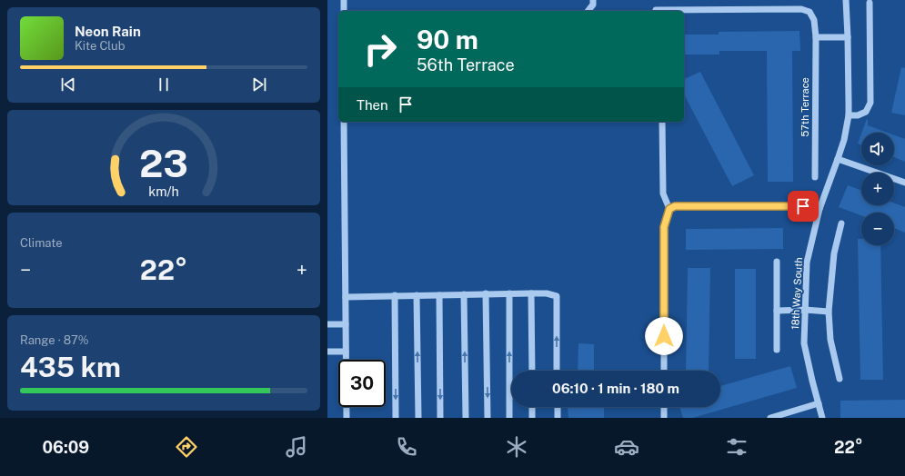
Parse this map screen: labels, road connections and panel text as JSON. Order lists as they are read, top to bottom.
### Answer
{
  "streets": {
    "street": ["57th Terrace", "18th Way South"]
  },
  "page": {
    "turn": ["90 m", "56th Terrace"],
    "song": ["Neon Rain", "Kite Club"],
    "then": "Then",
    "map_buttons": ["+", "−"],
    "tile": [
      "Climate",
      ["Range · 87%", "435 km"]
    ],
    "heat": ["−", "22°", "+"],
    "limit": "30",
    "trip": "06:10 · 1 min · 180 m",
    "tabs": ["06:09", "22°"],
    "gauge": ["23", "km/h"]
  }
}
